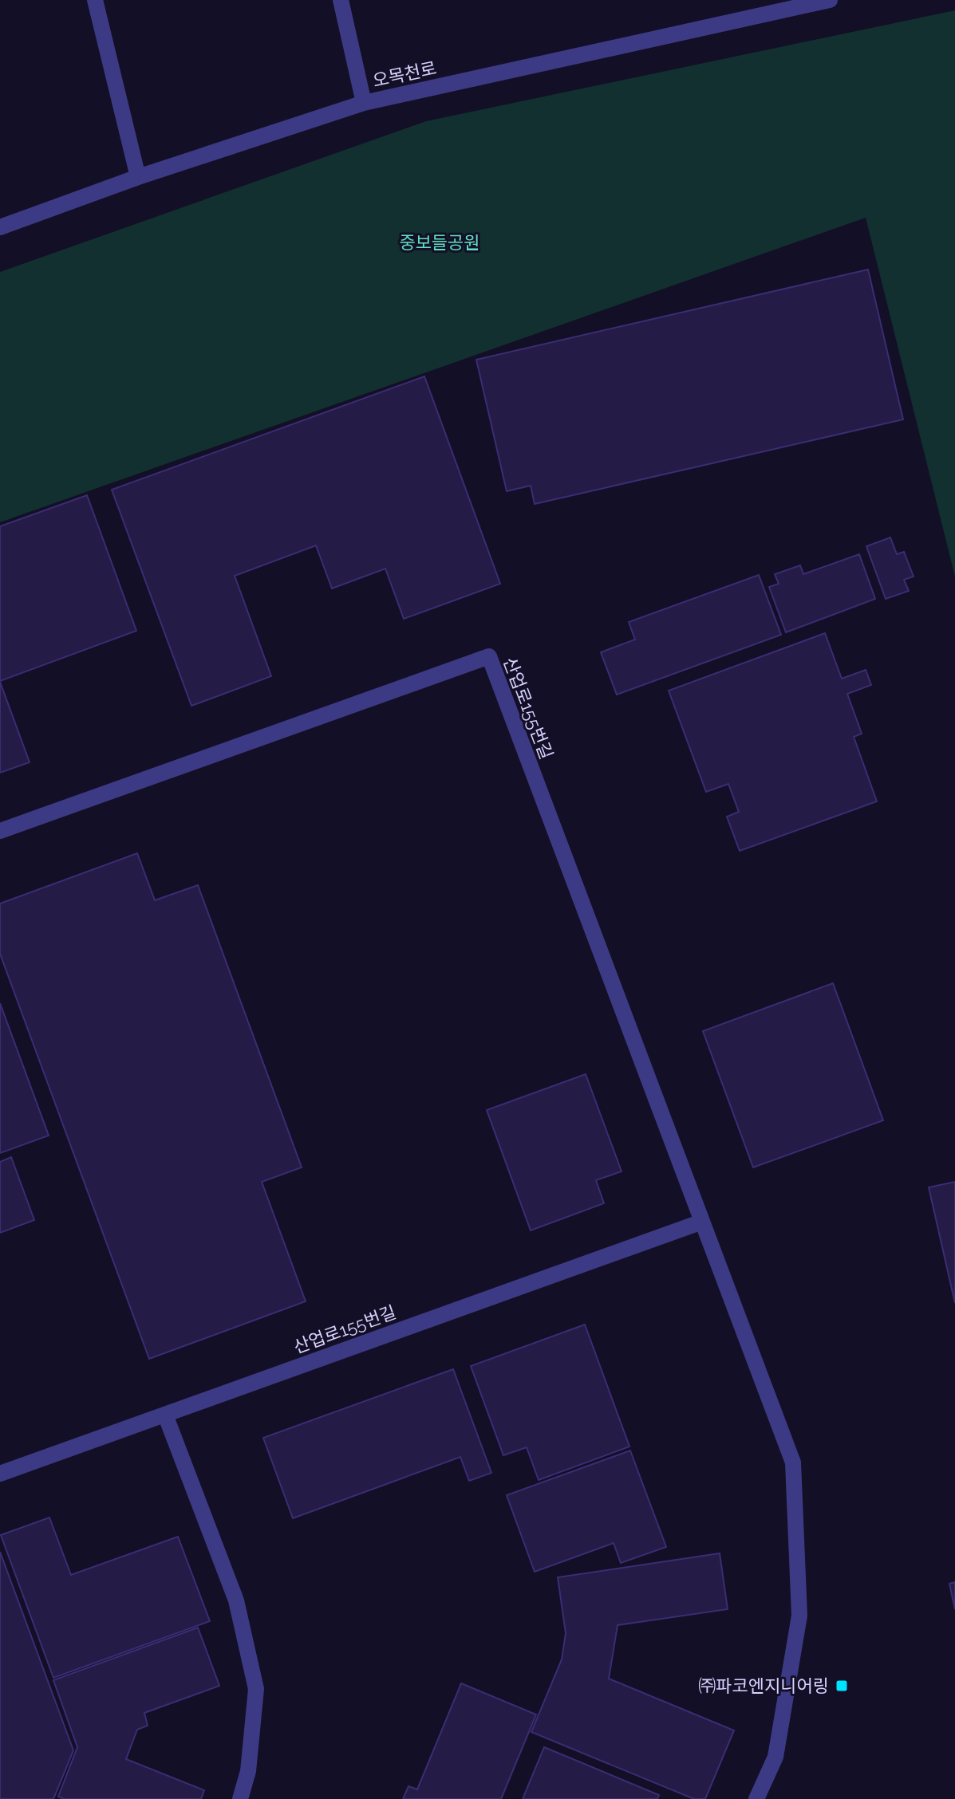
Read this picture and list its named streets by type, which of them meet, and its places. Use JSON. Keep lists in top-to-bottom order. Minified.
{"streets":{"street":["오목천로","산업로155번길"]},"parks":["중보들공원"],"places":{"transit":["㈜파코엔지니어링"]}}
